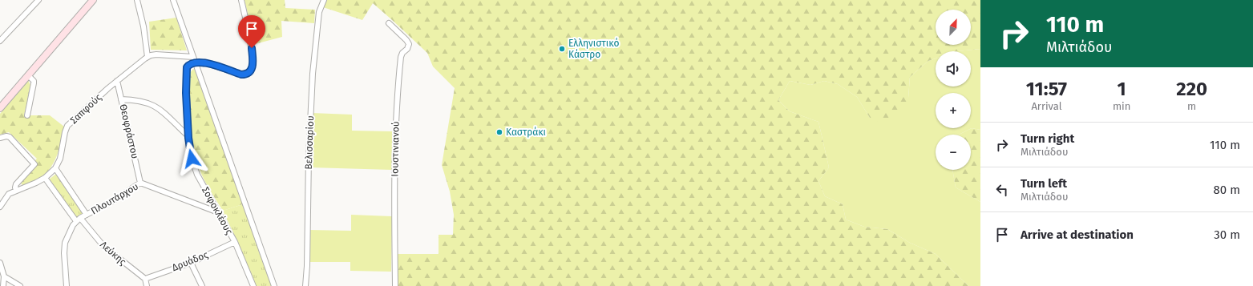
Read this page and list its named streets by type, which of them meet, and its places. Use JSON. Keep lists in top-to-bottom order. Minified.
{"streets":{"street":["Σαπφούς","Θεοφράστου","Βελισσαρίου","Ιουστινιανού","Πλουτάρχου","Σοφοκλέους","Λεύκης","Δρυάδος"]},"crossings":[["Σαπφούς","Θεοφράστου"],["Σαπφούς","Λεύκης"],["Θεοφράστου","Πλουτάρχου"],["Πλουτάρχου","Σοφοκλέους"],["Πλουτάρχου","Λεύκης"],["Σοφοκλέους","Δρυάδος"],["Λεύκης","Δρυάδος"]],"places":["Ελληνιστικό Κάστρο","Καστράκι"],"north":"top right","page":{"turn":["110 m","Μιλτιάδου"],"map_buttons":["+","−"],"eta":["11:57","Arrival","1","min","220","m"],"list":[{"name":"Turn right","note":"Μιλτιάδου","value":"110 m"},{"name":"Turn left","note":"Μιλτιάδου","value":"80 m"},{"name":"Arrive at destination","value":"30 m"}]}}
